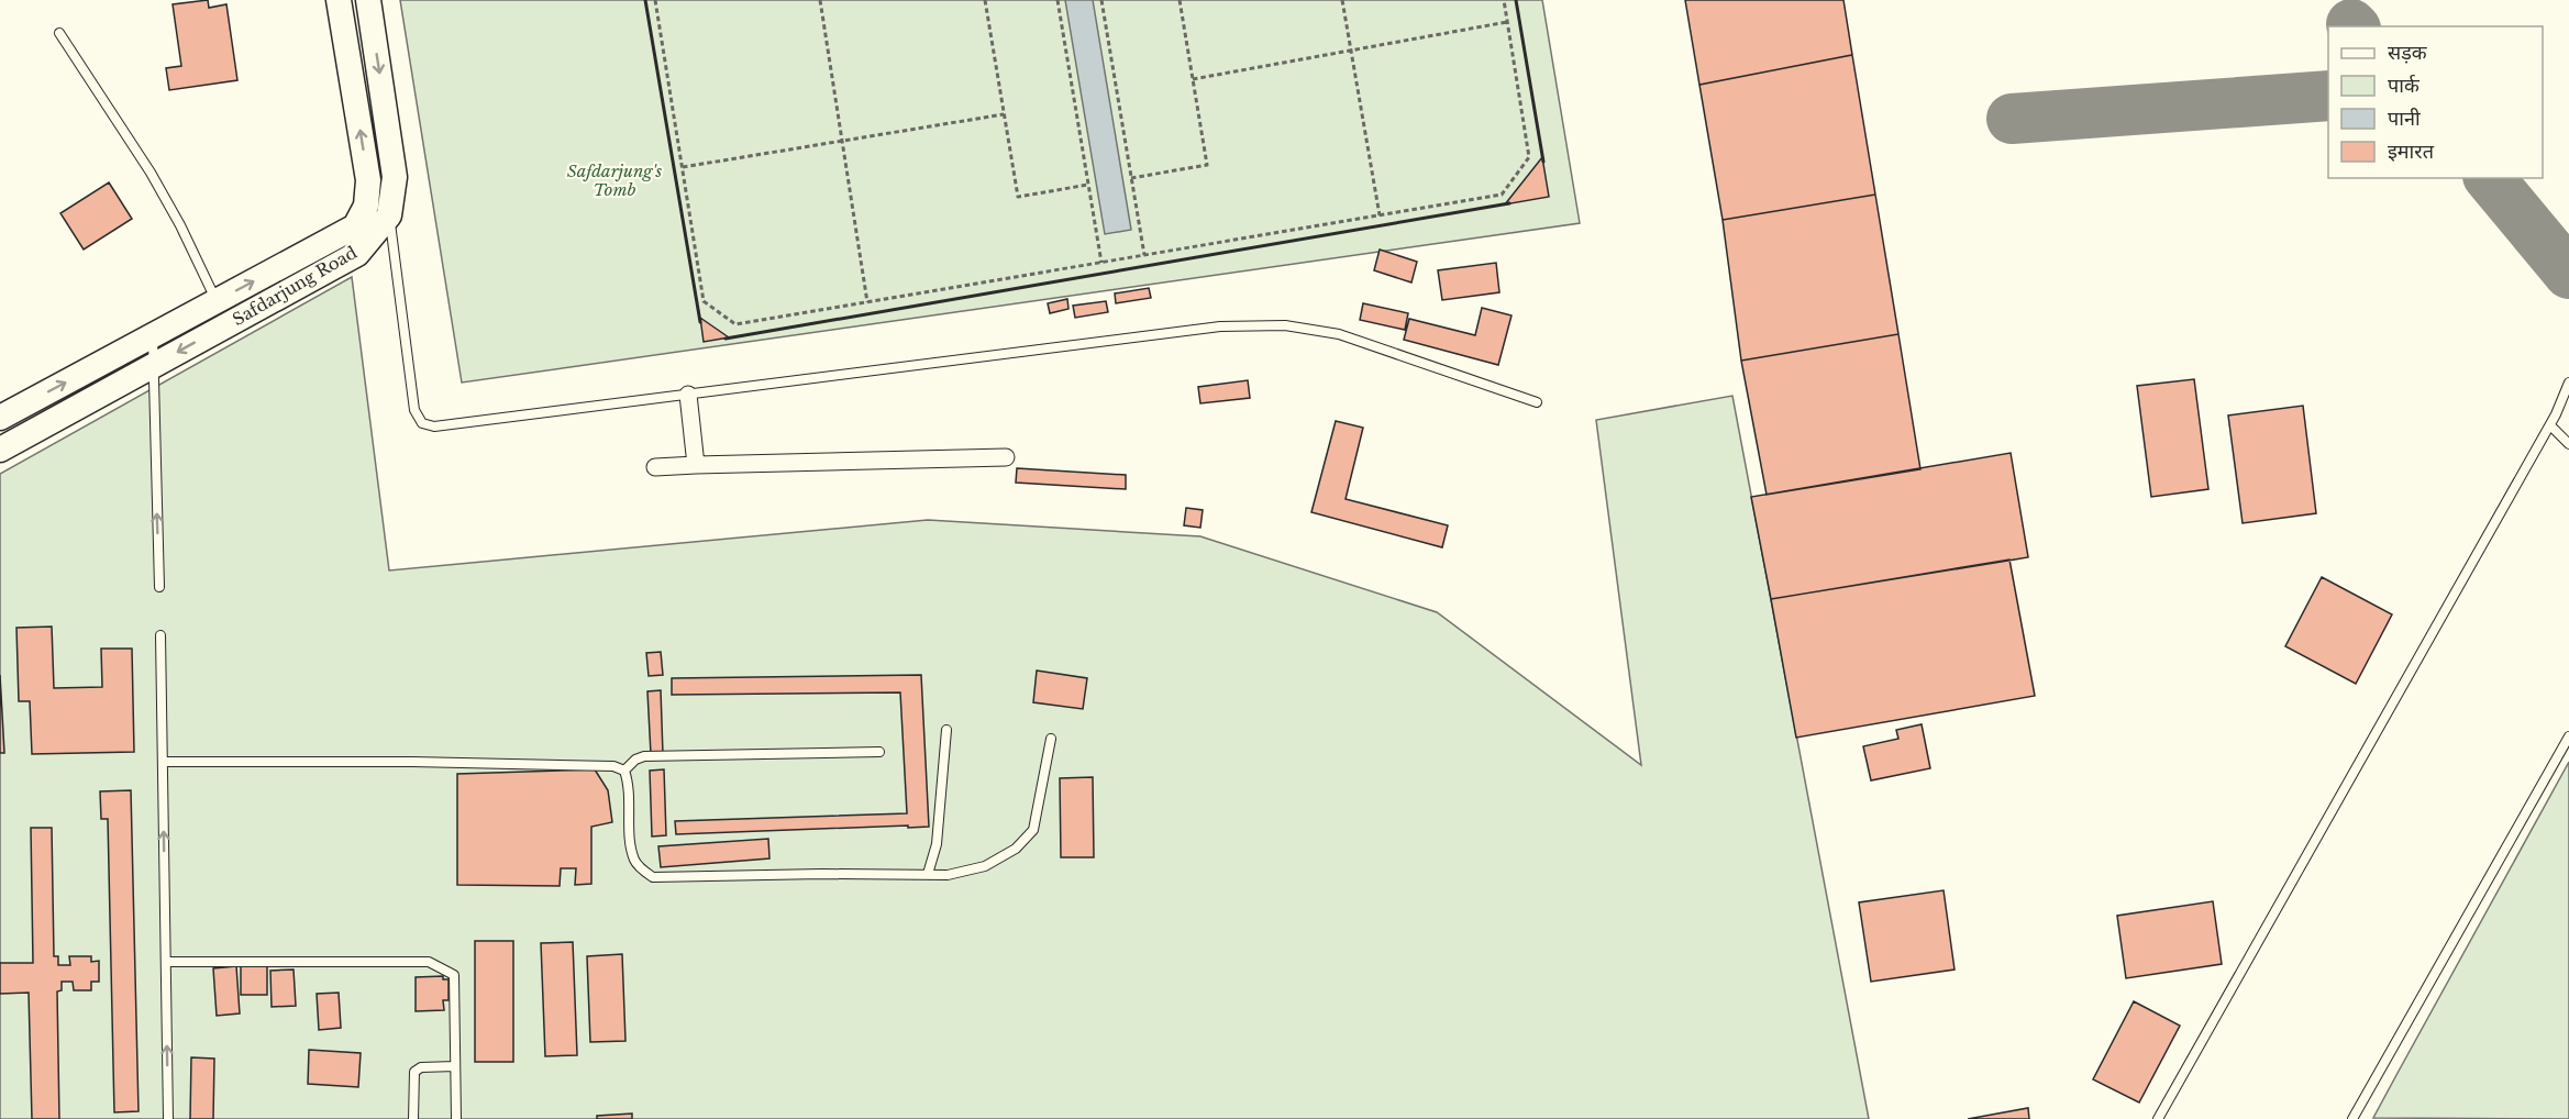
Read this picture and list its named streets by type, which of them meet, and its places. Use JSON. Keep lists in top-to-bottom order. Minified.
{"streets":{"main road":["Safdarjung Road"]},"parks":["Safdarjung's Tomb"],"legend":["सड़क","पार्क","पानी","इमारत"]}
